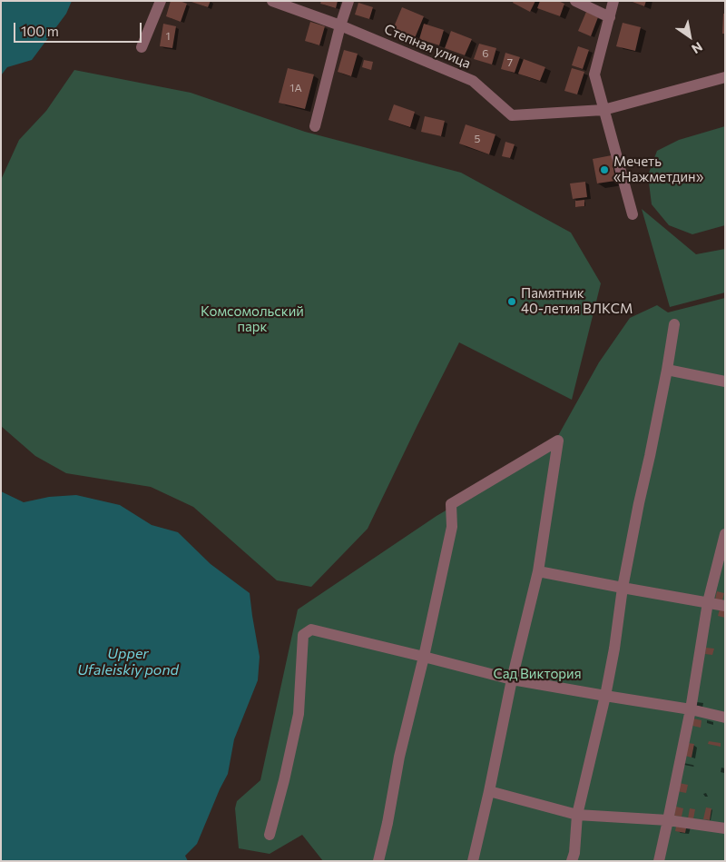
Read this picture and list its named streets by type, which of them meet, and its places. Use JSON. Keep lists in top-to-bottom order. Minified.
{"streets":{"street":["Степная улица"]},"water":["Upper Ufaleiskiy pond"],"parks":["Комсомольский парк","Сад Виктория"],"places":["Мечеть «Нажметдин»","Памятник 40-летия ВЛКСМ"],"house_numbers":["1","6","7","1А","5"],"scale_bar":"100 m","north":"bottom right"}
